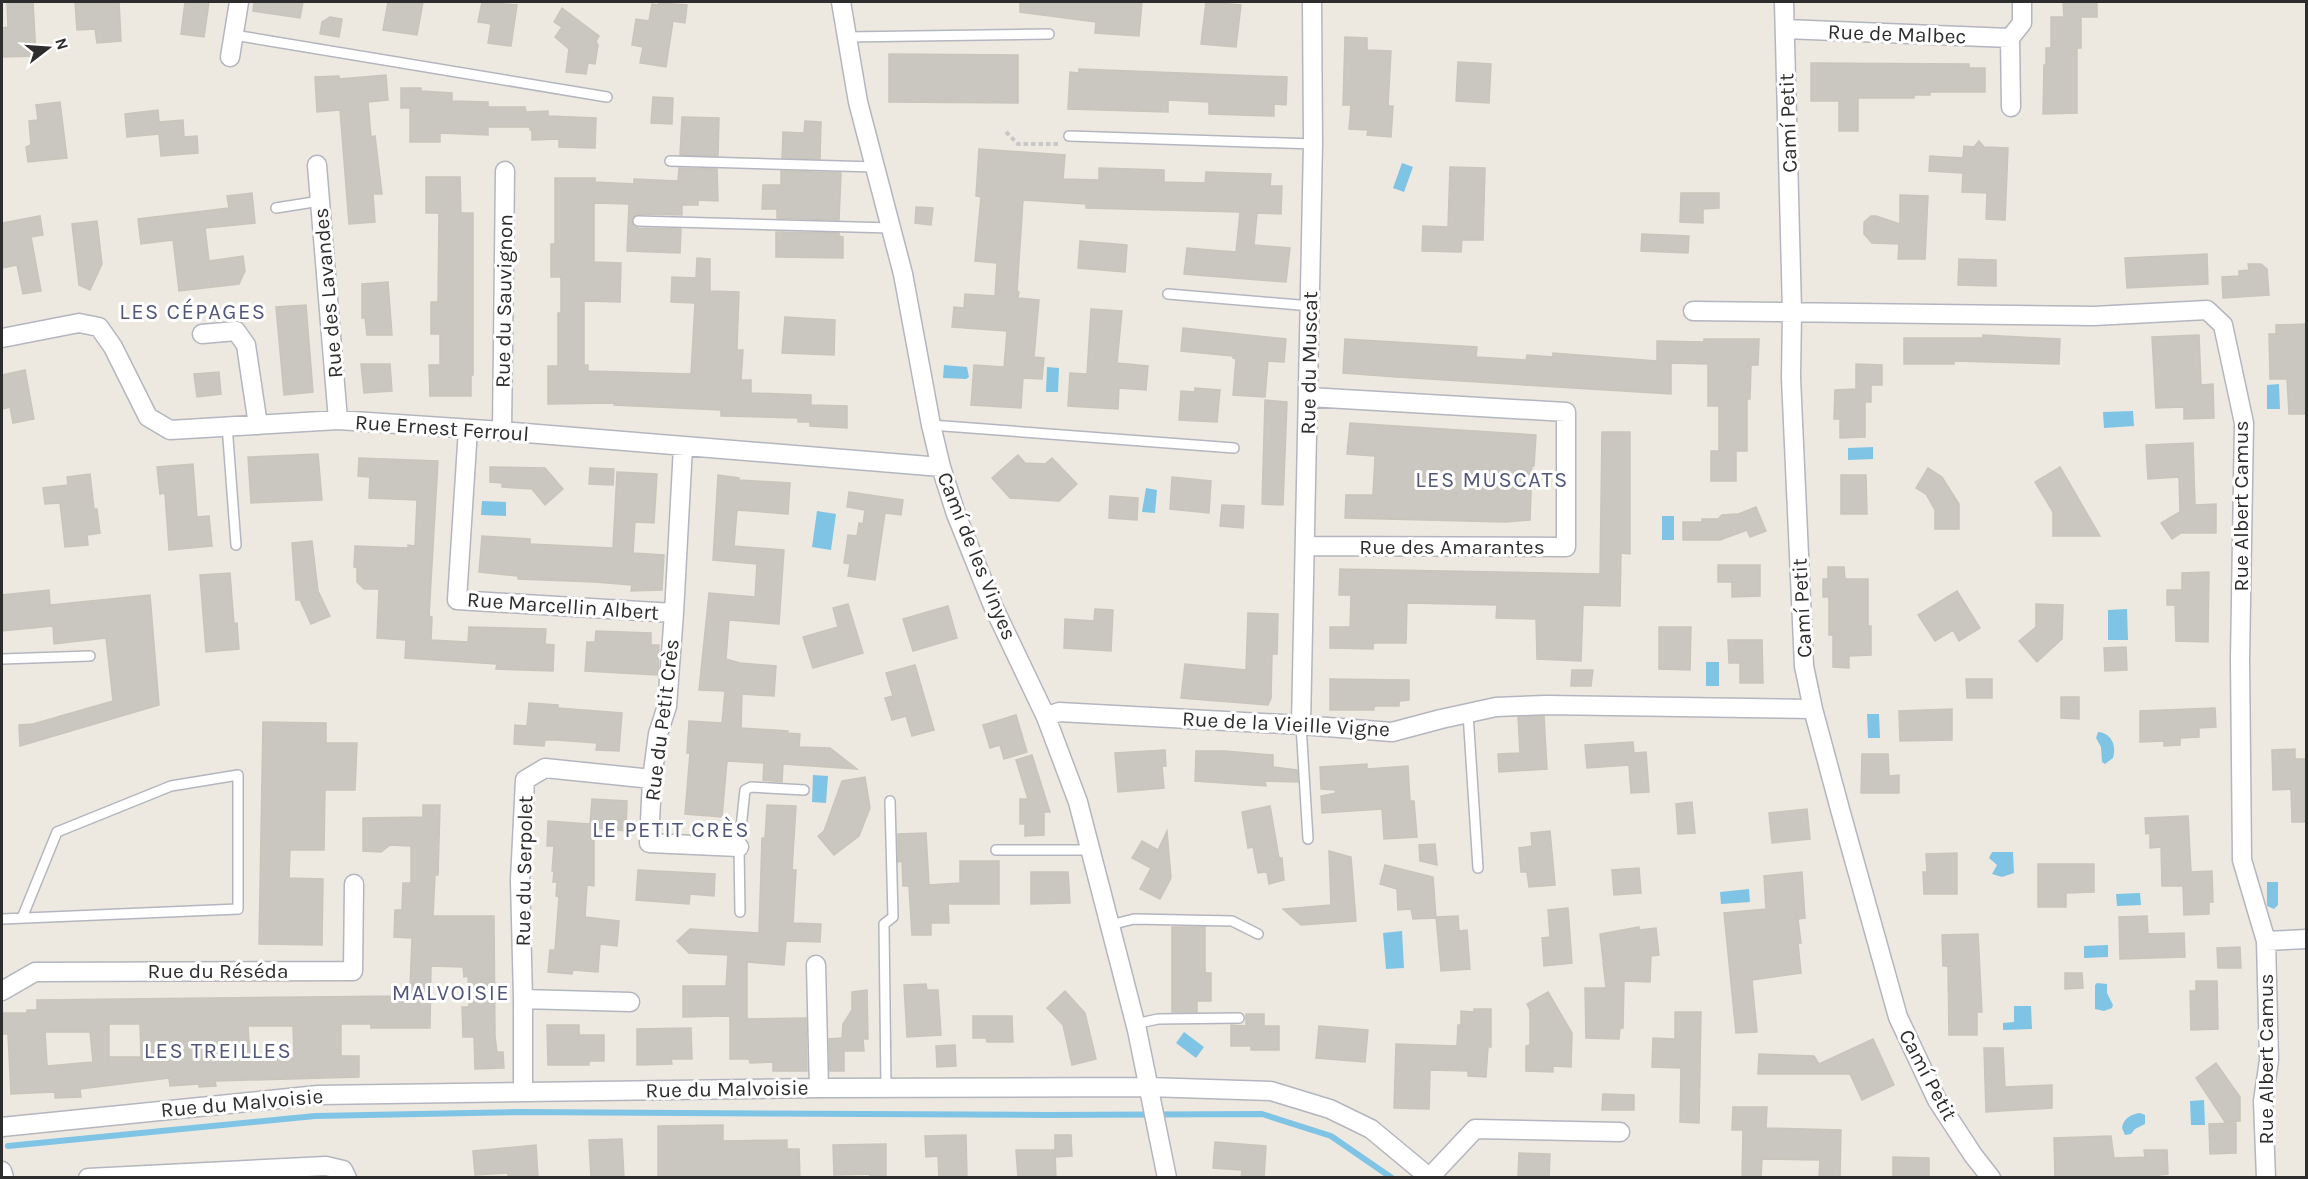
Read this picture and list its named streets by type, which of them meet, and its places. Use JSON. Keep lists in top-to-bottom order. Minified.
{"streets":{"street":["Rue de Malbec","Camí Petit","Rue des Lavandes","Rue du Sauvignon","Rue du Muscat","Rue Ernest Ferroul","Rue Albert Camus","Rue des Amarantes","Camí de les Vinyes","Rue Marcellin Albert","Rue du Petit Crès","Rue de la Vieille Vigne","Rue du Serpolet","Rue du Réséda","Rue du Malvoisie"]},"crossings":[["Rue de Malbec","Camí Petit"],["Camí Petit","Rue Albert Camus"],["Camí Petit","Rue de la Vieille Vigne"],["Rue des Lavandes","Rue Ernest Ferroul"],["Rue du Sauvignon","Rue Ernest Ferroul"],["Rue du Muscat","Rue des Amarantes"],["Rue du Muscat","Rue de la Vieille Vigne"],["Rue Ernest Ferroul","Camí de les Vinyes"],["Rue Ernest Ferroul","Rue Marcellin Albert"],["Camí de les Vinyes","Rue de la Vieille Vigne"],["Camí de les Vinyes","Rue du Malvoisie"],["Rue Marcellin Albert","Rue du Petit Crès"],["Rue du Petit Crès","Rue du Serpolet"],["Rue du Serpolet","Rue du Malvoisie"]],"districts":["LES CÉPAGES","LES MUSCATS","LE PETIT CRÈS","MALVOISIE","LES TREILLES"],"north":"right"}
